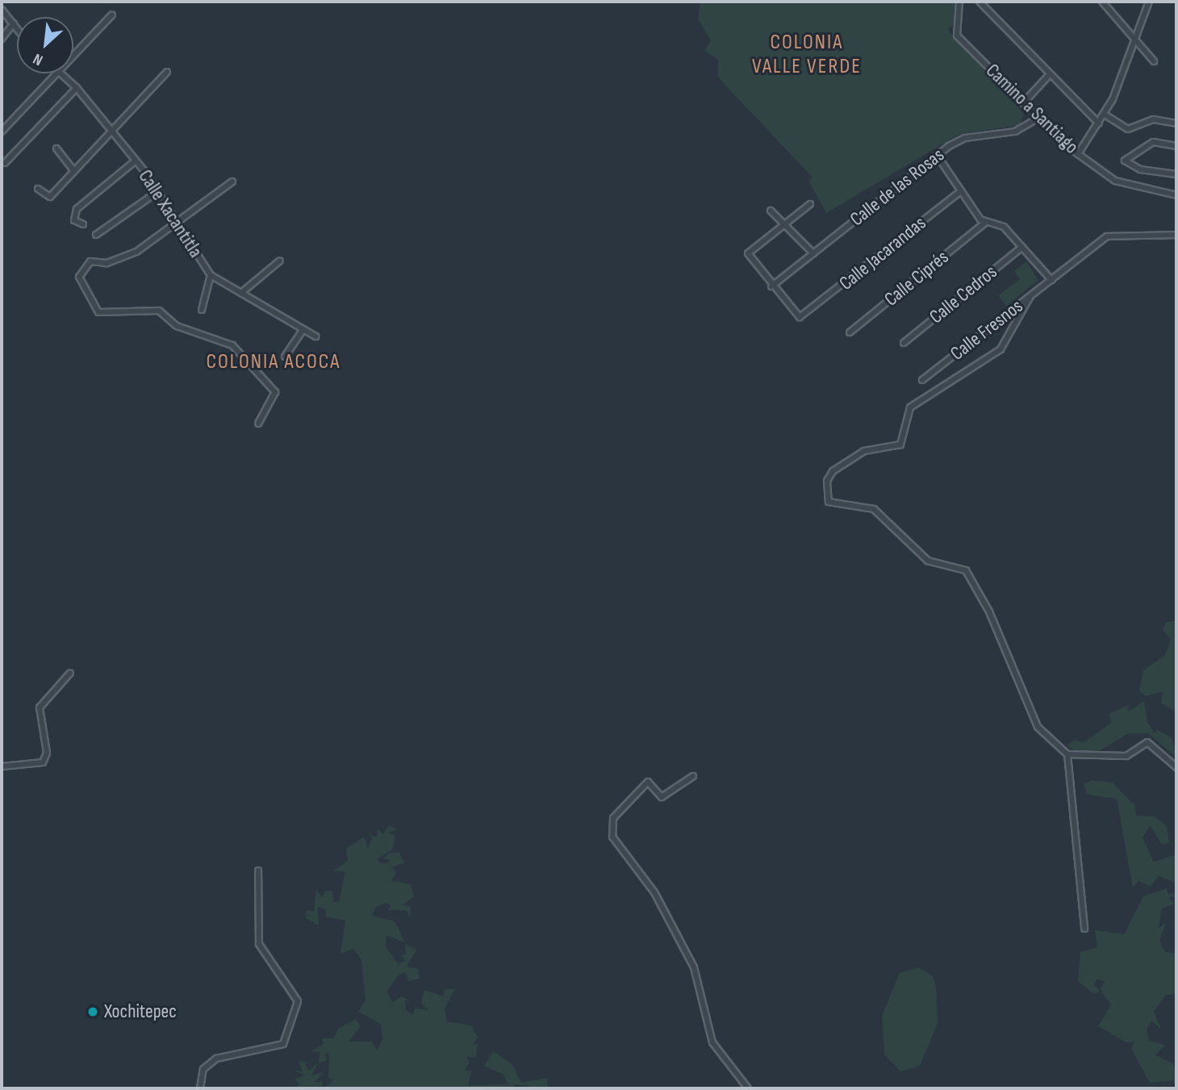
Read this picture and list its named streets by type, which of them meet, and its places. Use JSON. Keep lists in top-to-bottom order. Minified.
{"streets":{"street":["Camino a Santiago","Calle de las Rosas","Calle Xacantitla","Calle Jacarandas","Calle Ciprés","Calle Cedros","Calle Fresnos"]},"crossings":[["Camino a Santiago","Calle de las Rosas"],["Calle de las Rosas","Calle Jacarandas"]],"districts":["COLONIA VALLE VERDE","COLONIA ACOCA"],"places":["Xochitepec"],"north":"bottom left"}
